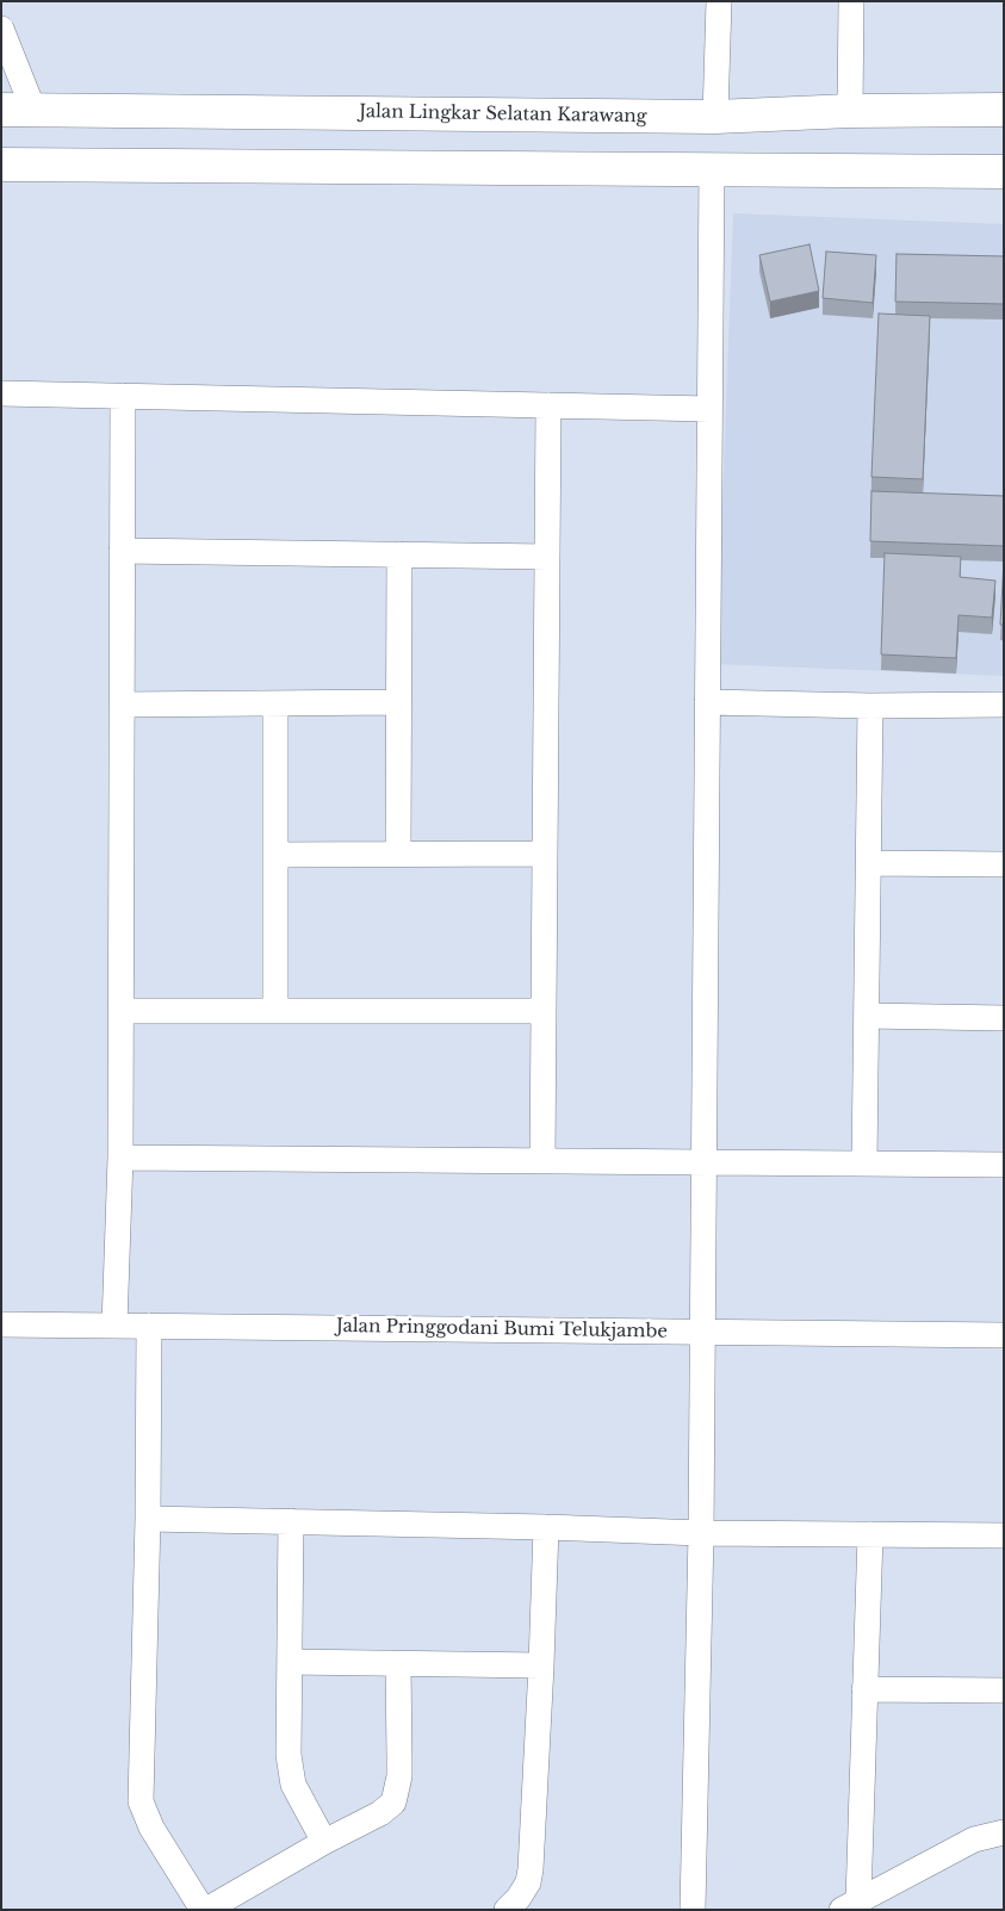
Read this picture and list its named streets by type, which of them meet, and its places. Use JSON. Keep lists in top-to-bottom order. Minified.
{"streets":{"main road":["Jalan Lingkar Selatan Karawang"],"street":["Jalan Pringgodani Bumi Telukjambe"]}}
